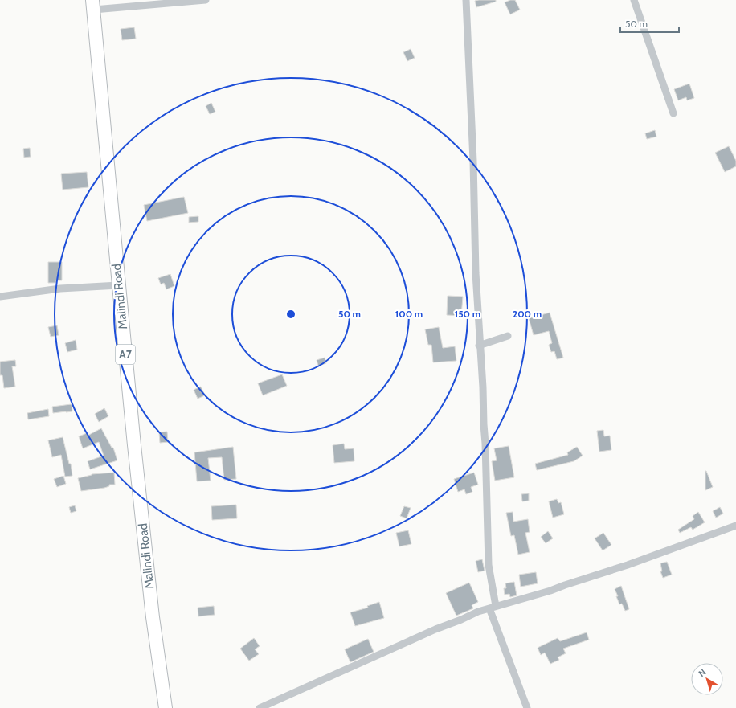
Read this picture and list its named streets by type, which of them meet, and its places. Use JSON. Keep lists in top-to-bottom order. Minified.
{"streets":{"highway":["Malindi Road","A7"]},"scale_bar":"50 m","north":"top left","rings":["50 m","100 m","150 m","200 m"]}
